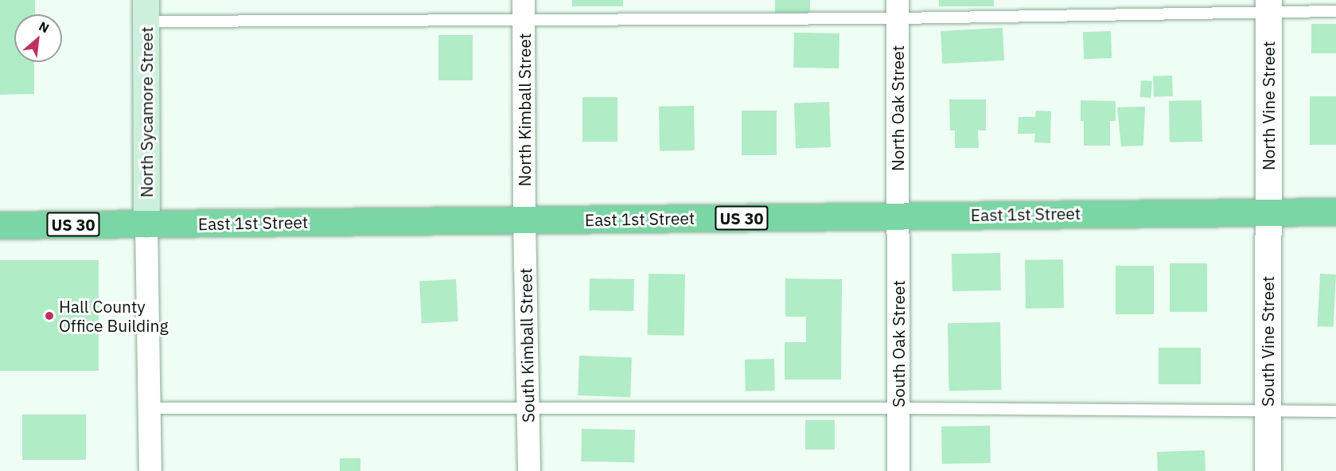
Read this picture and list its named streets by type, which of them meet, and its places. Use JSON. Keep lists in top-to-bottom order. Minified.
{"streets":{"highway":["East 1st Street","US 30"],"main road":["North Sycamore Street"],"street":["North Vine Street","North Oak Street","North Kimball Street","South Vine Street","South Oak Street","South Kimball Street"]},"crossings":[["North Vine Street","East 1st Street"],["North Vine Street","South Vine Street"],["North Oak Street","East 1st Street"],["North Oak Street","South Oak Street"],["North Kimball Street","East 1st Street"],["North Kimball Street","South Kimball Street"],["North Sycamore Street","East 1st Street"],["East 1st Street","South Vine Street"],["East 1st Street","South Oak Street"],["East 1st Street","South Kimball Street"]],"places":["Hall County Office Building"],"north":"top right"}
